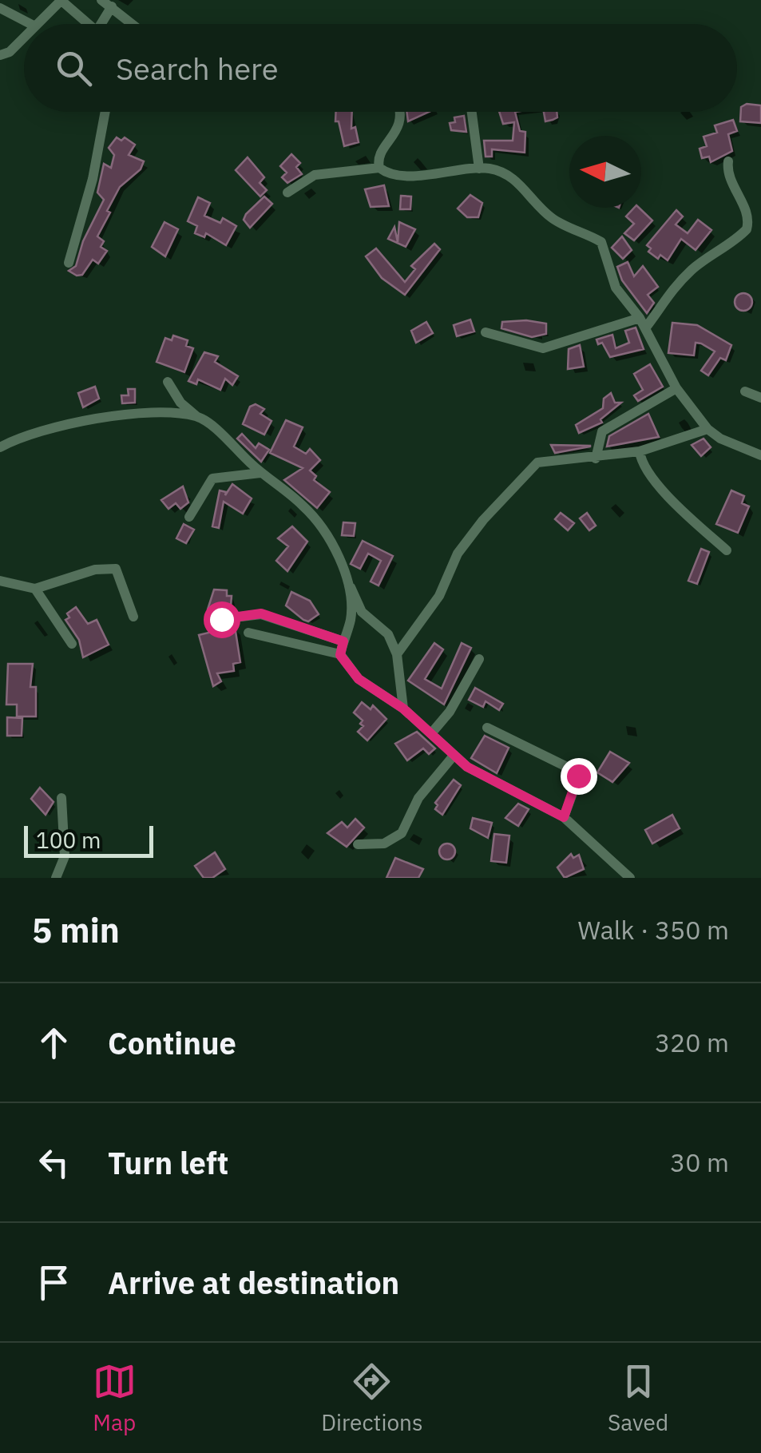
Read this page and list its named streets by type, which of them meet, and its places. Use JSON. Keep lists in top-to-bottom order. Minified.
{"scale_bar":"100 m","north":"left","page":{"search":"Search here","scale":"100 m","heading":["5 min","Walk · 350 m"],"list":[["Continue","320 m"],["Turn left","30 m"],"Arrive at destination"],"nav":["Map","Directions","Saved"]}}
